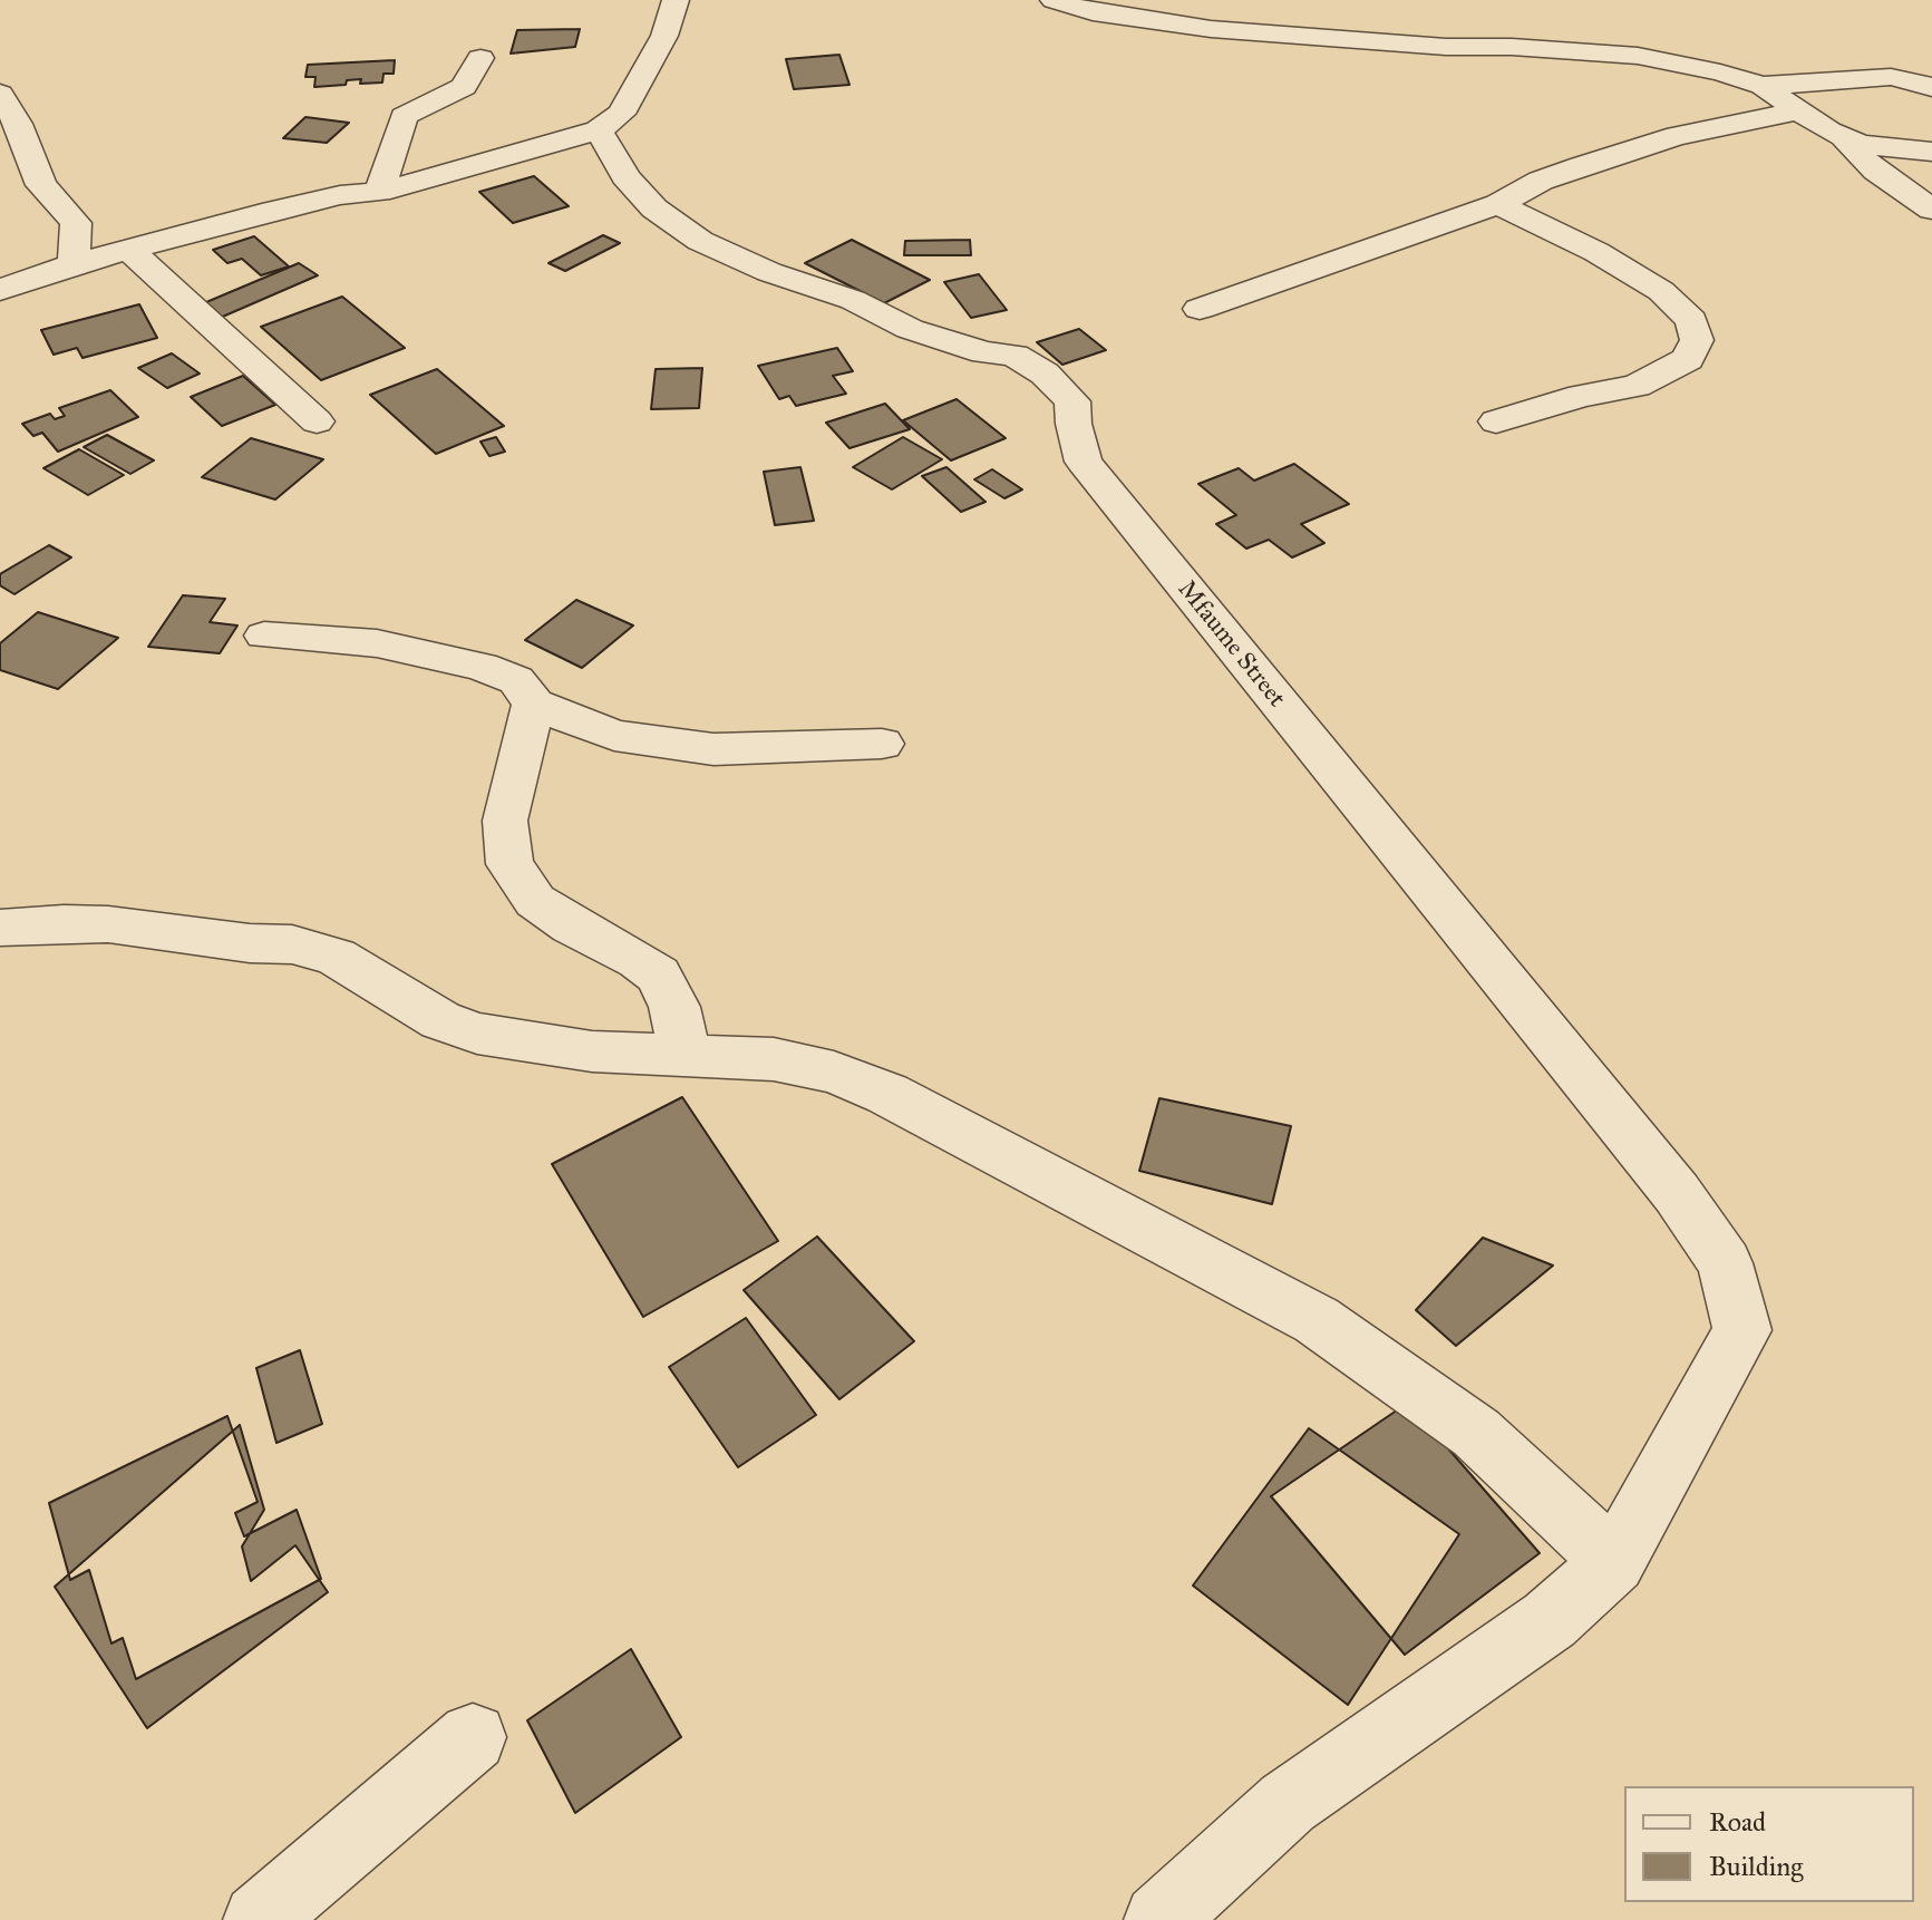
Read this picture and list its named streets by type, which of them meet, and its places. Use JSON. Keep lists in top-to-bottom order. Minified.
{"streets":{"street":["Mfaume Street"]},"legend":["Road","Building"]}
